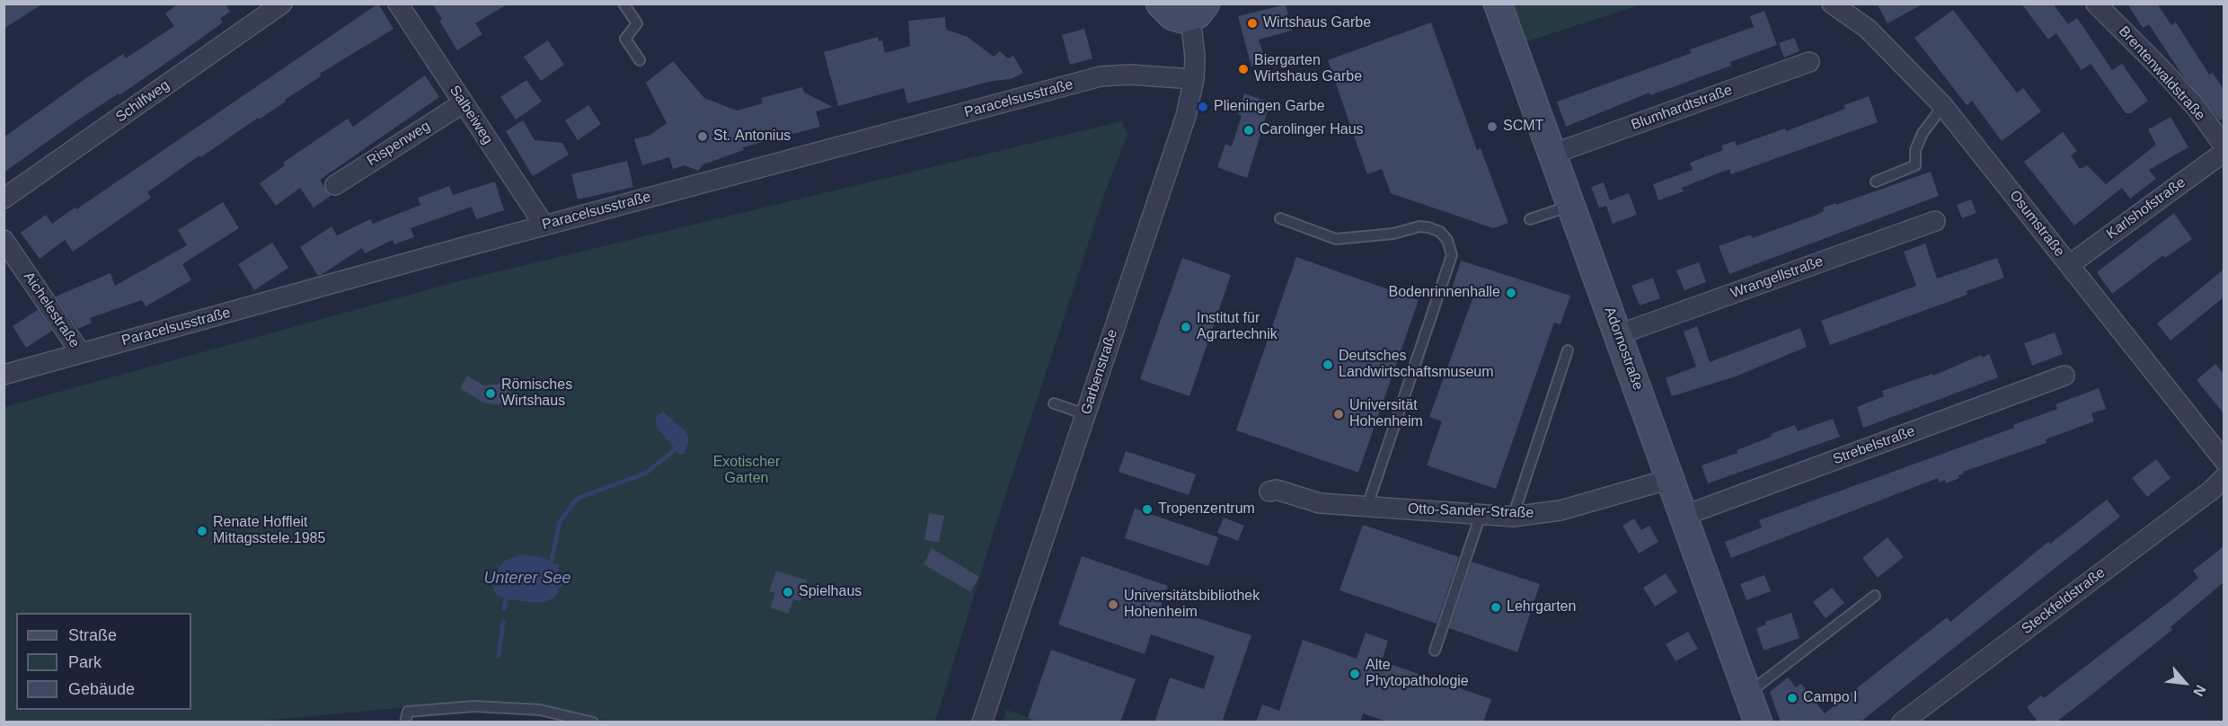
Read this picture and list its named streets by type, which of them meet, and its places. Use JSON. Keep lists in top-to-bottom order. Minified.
{"streets":{"street":["Brentenwaldstraße","Paracelsusstraße","Schilfweg","Blumhardtstraße","Salbeiweg","Rispenweg","Karlshofstraße","Osumstraße","Wrangellstraße","Aichelestraße","Adornostraße","Garbenstraße","Strebelstraße","Otto-Sander-Straße","Steckfeldstraße"]},"crossings":[["Paracelsusstraße","Salbeiweg"],["Paracelsusstraße","Aichelestraße"],["Paracelsusstraße","Garbenstraße"],["Blumhardtstraße","Adornostraße"],["Salbeiweg","Rispenweg"],["Karlshofstraße","Osumstraße"],["Wrangellstraße","Adornostraße"],["Adornostraße","Strebelstraße"],["Adornostraße","Otto-Sander-Straße"]],"water":["Unterer See"],"parks":["Exotischer Garten"],"places":["Wirtshaus Garbe","Biergarten Wirtshaus Garbe","Plieningen Garbe","SCMT","Carolinger Haus","St. Antonius","Bodenrinnenhalle","Institut für Agrartechnik","Deutsches Landwirtschaftsmuseum","Römisches Wirtshaus","Universität Hohenheim","Tropenzentrum","Renate Hoffleit Mittagsstele.1985","Spielhaus","Universitätsbibliothek Hohenheim","Lehrgarten","Alte Phytopathologie","Campo I"],"legend":["Straße","Park","Gebäude"],"north":"bottom right"}
